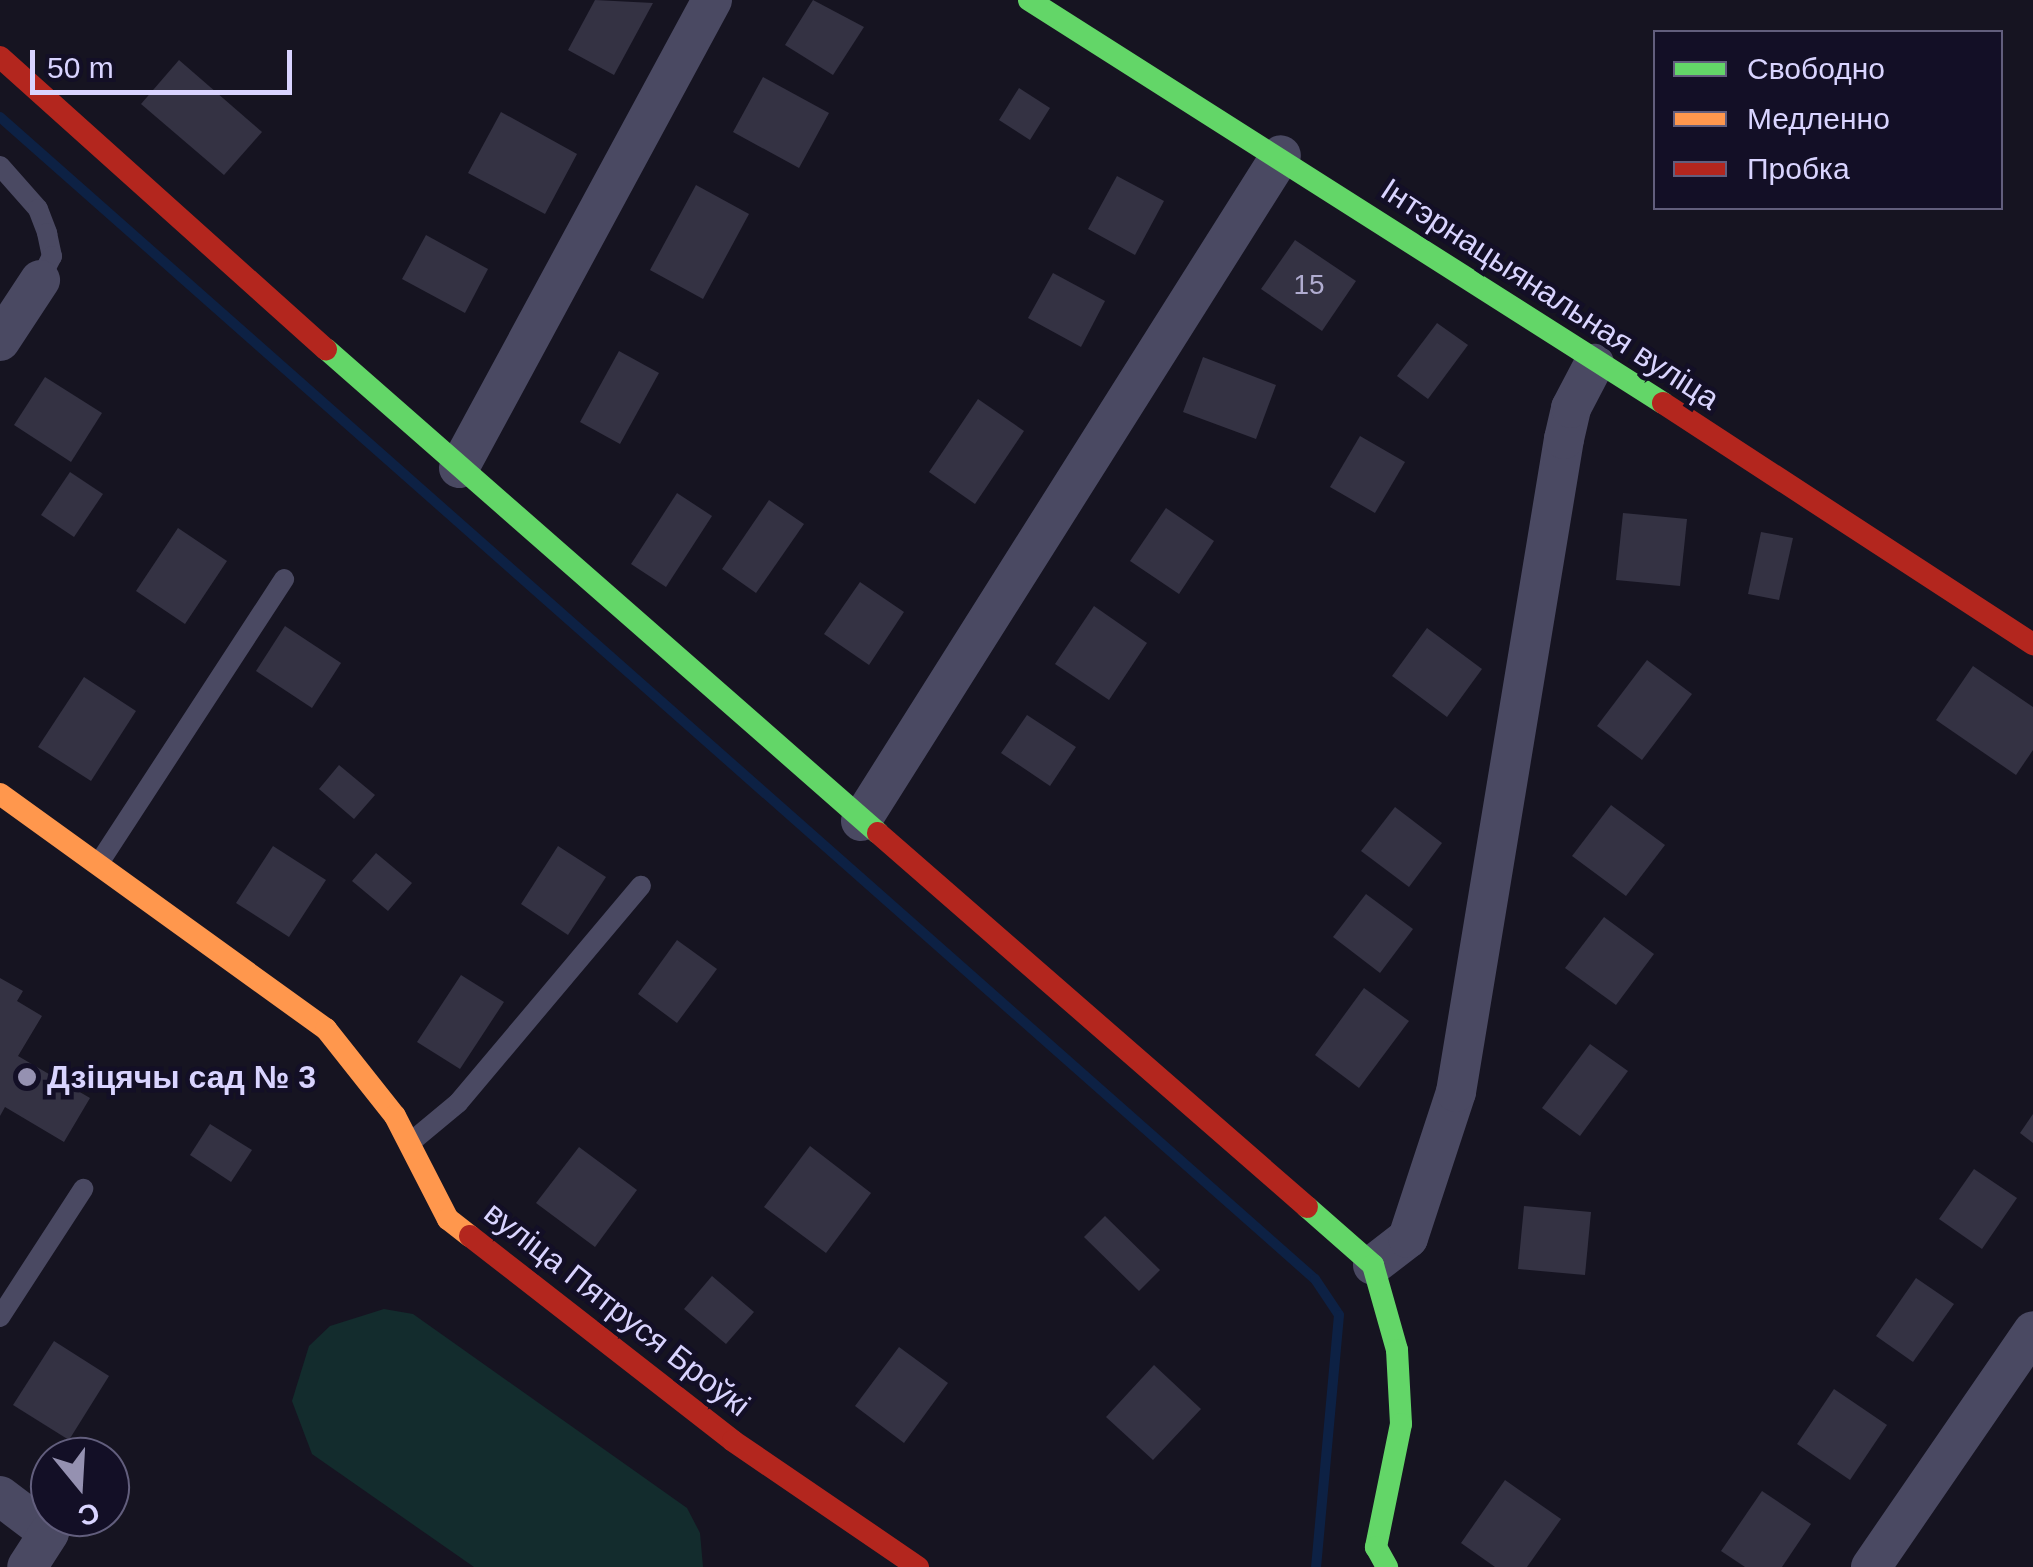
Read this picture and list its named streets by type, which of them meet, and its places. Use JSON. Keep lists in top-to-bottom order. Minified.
{"streets":{"street":["Інтэрнацыянальная вуліца","вуліца Пятруся Броўкі"]},"places":["Дзіцячы сад № 3"],"house_numbers":["15"],"legend":["Свободно","Медленно","Пробка"],"scale_bar":"50 m","north":"bottom"}
